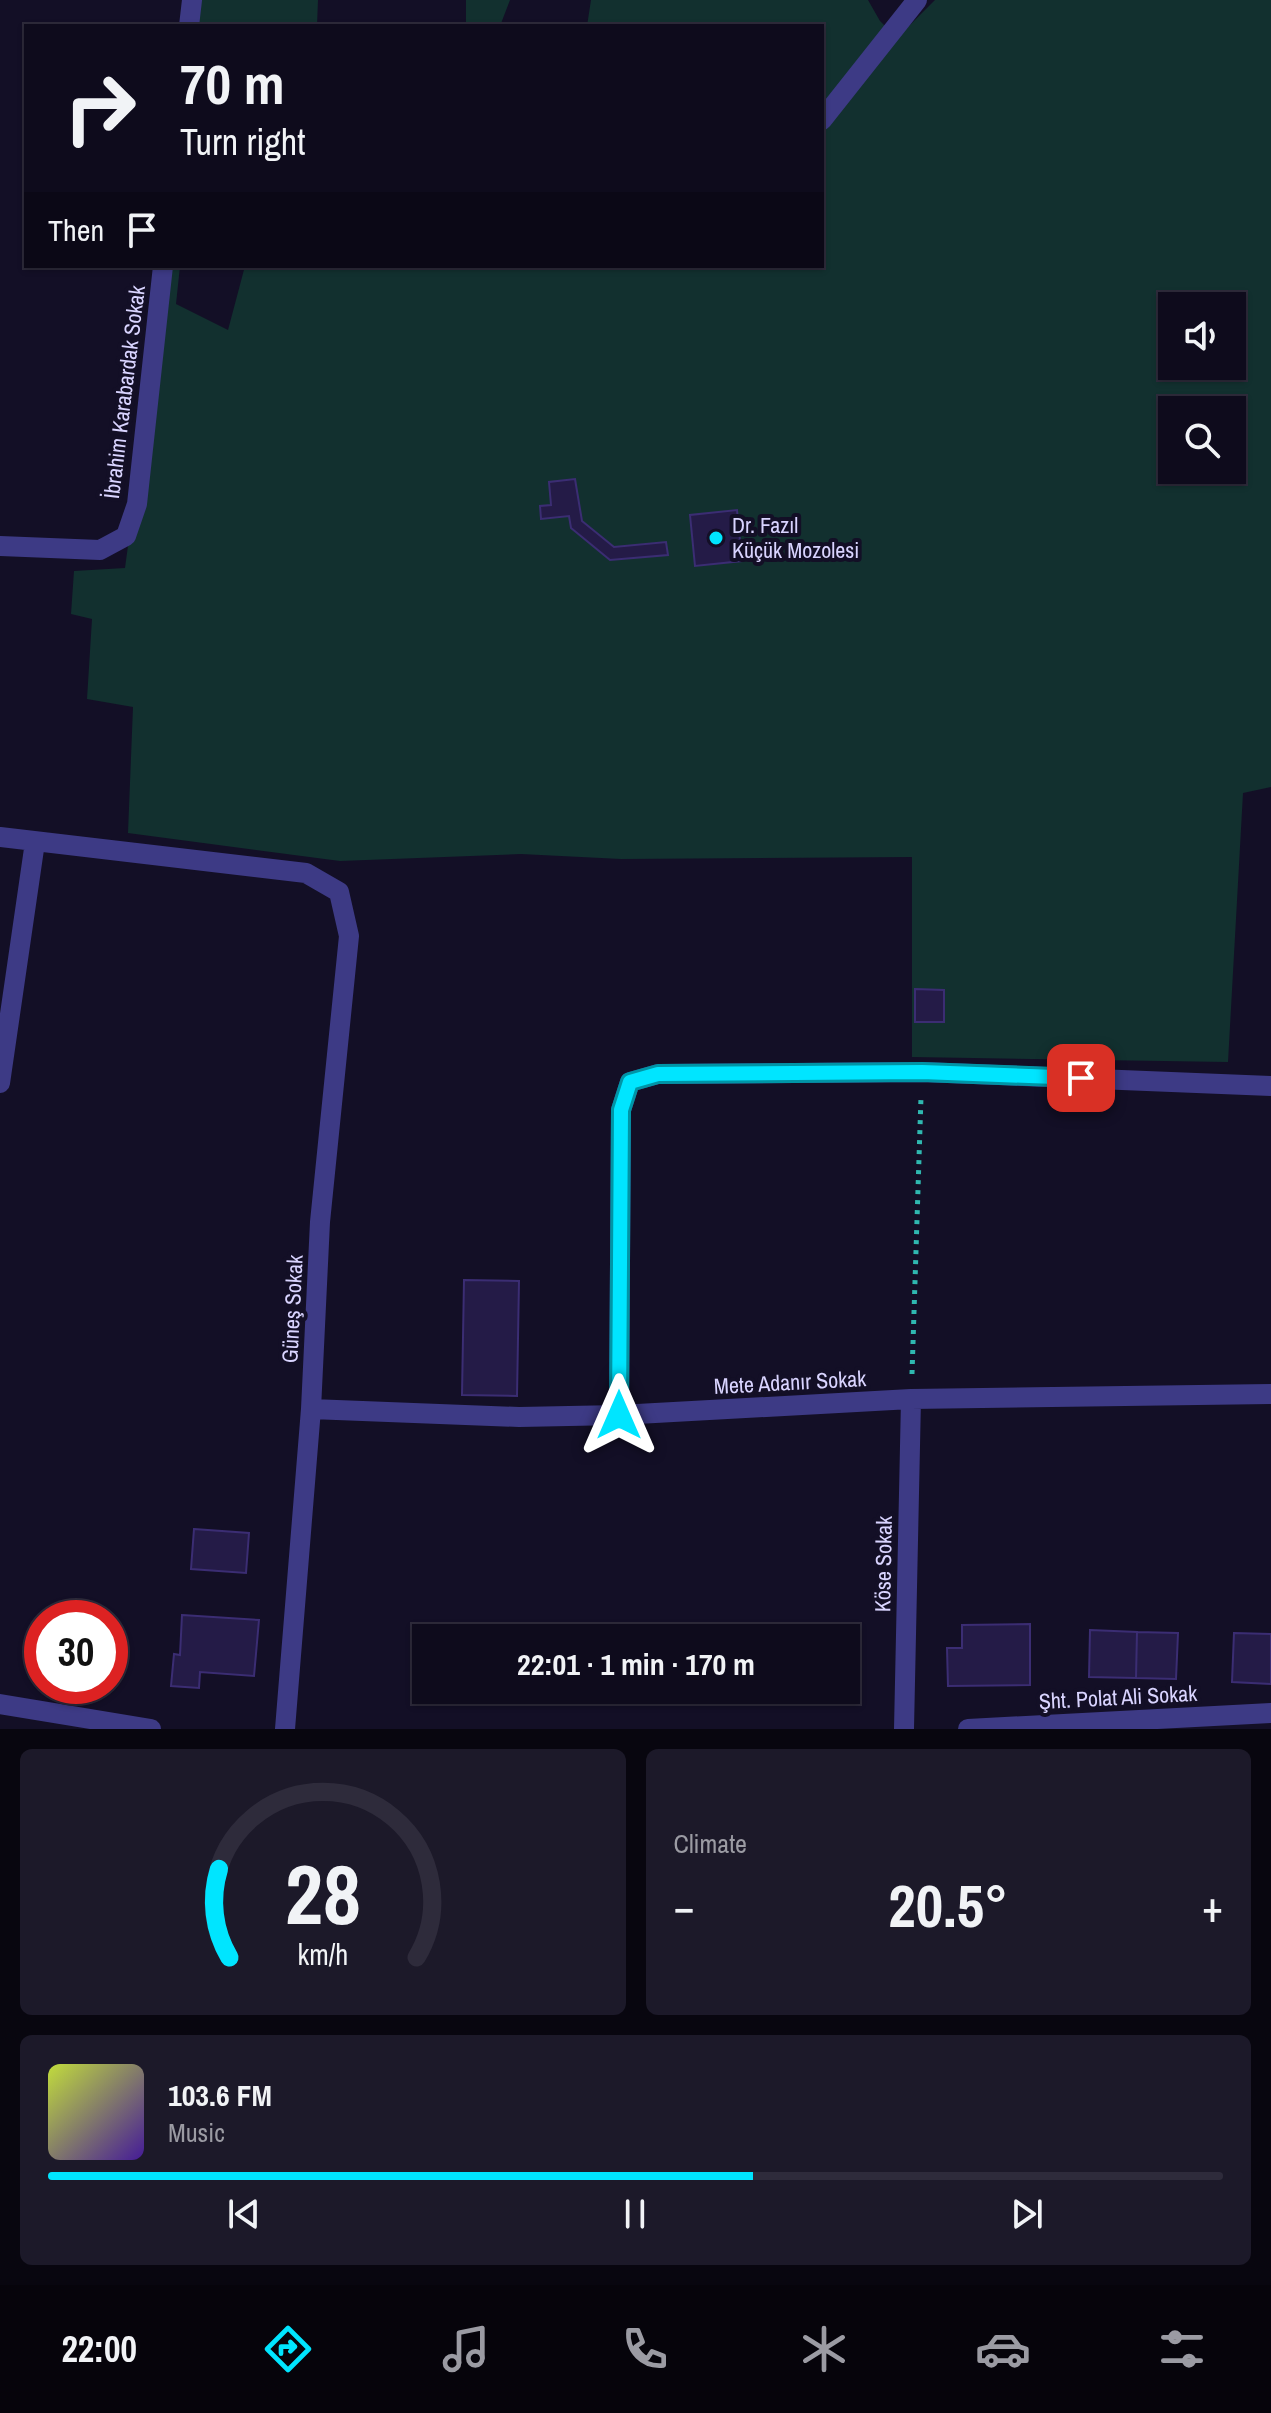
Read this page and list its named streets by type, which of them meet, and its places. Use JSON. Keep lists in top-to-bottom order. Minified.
{"streets":{"street":["İbrahim Karabardak Sokak","Güneş Sokak","Mete Adanır Sokak","Köse Sokak","Şht. Polat Ali Sokak"]},"crossings":[["Güneş Sokak","Mete Adanır Sokak"],["Mete Adanır Sokak","Köse Sokak"]],"places":["Dr. Fazıl Küçük Mozolesi"],"page":{"turn":["70 m","Turn right"],"then":"Then","limit":"30","trip":"22:01 · 1 min · 170 m","tile":"Climate","heat":["−","20.5°","+"],"song":["103.6 FM","Music"],"tabs":"22:00","gauge":["28","km/h"]}}
